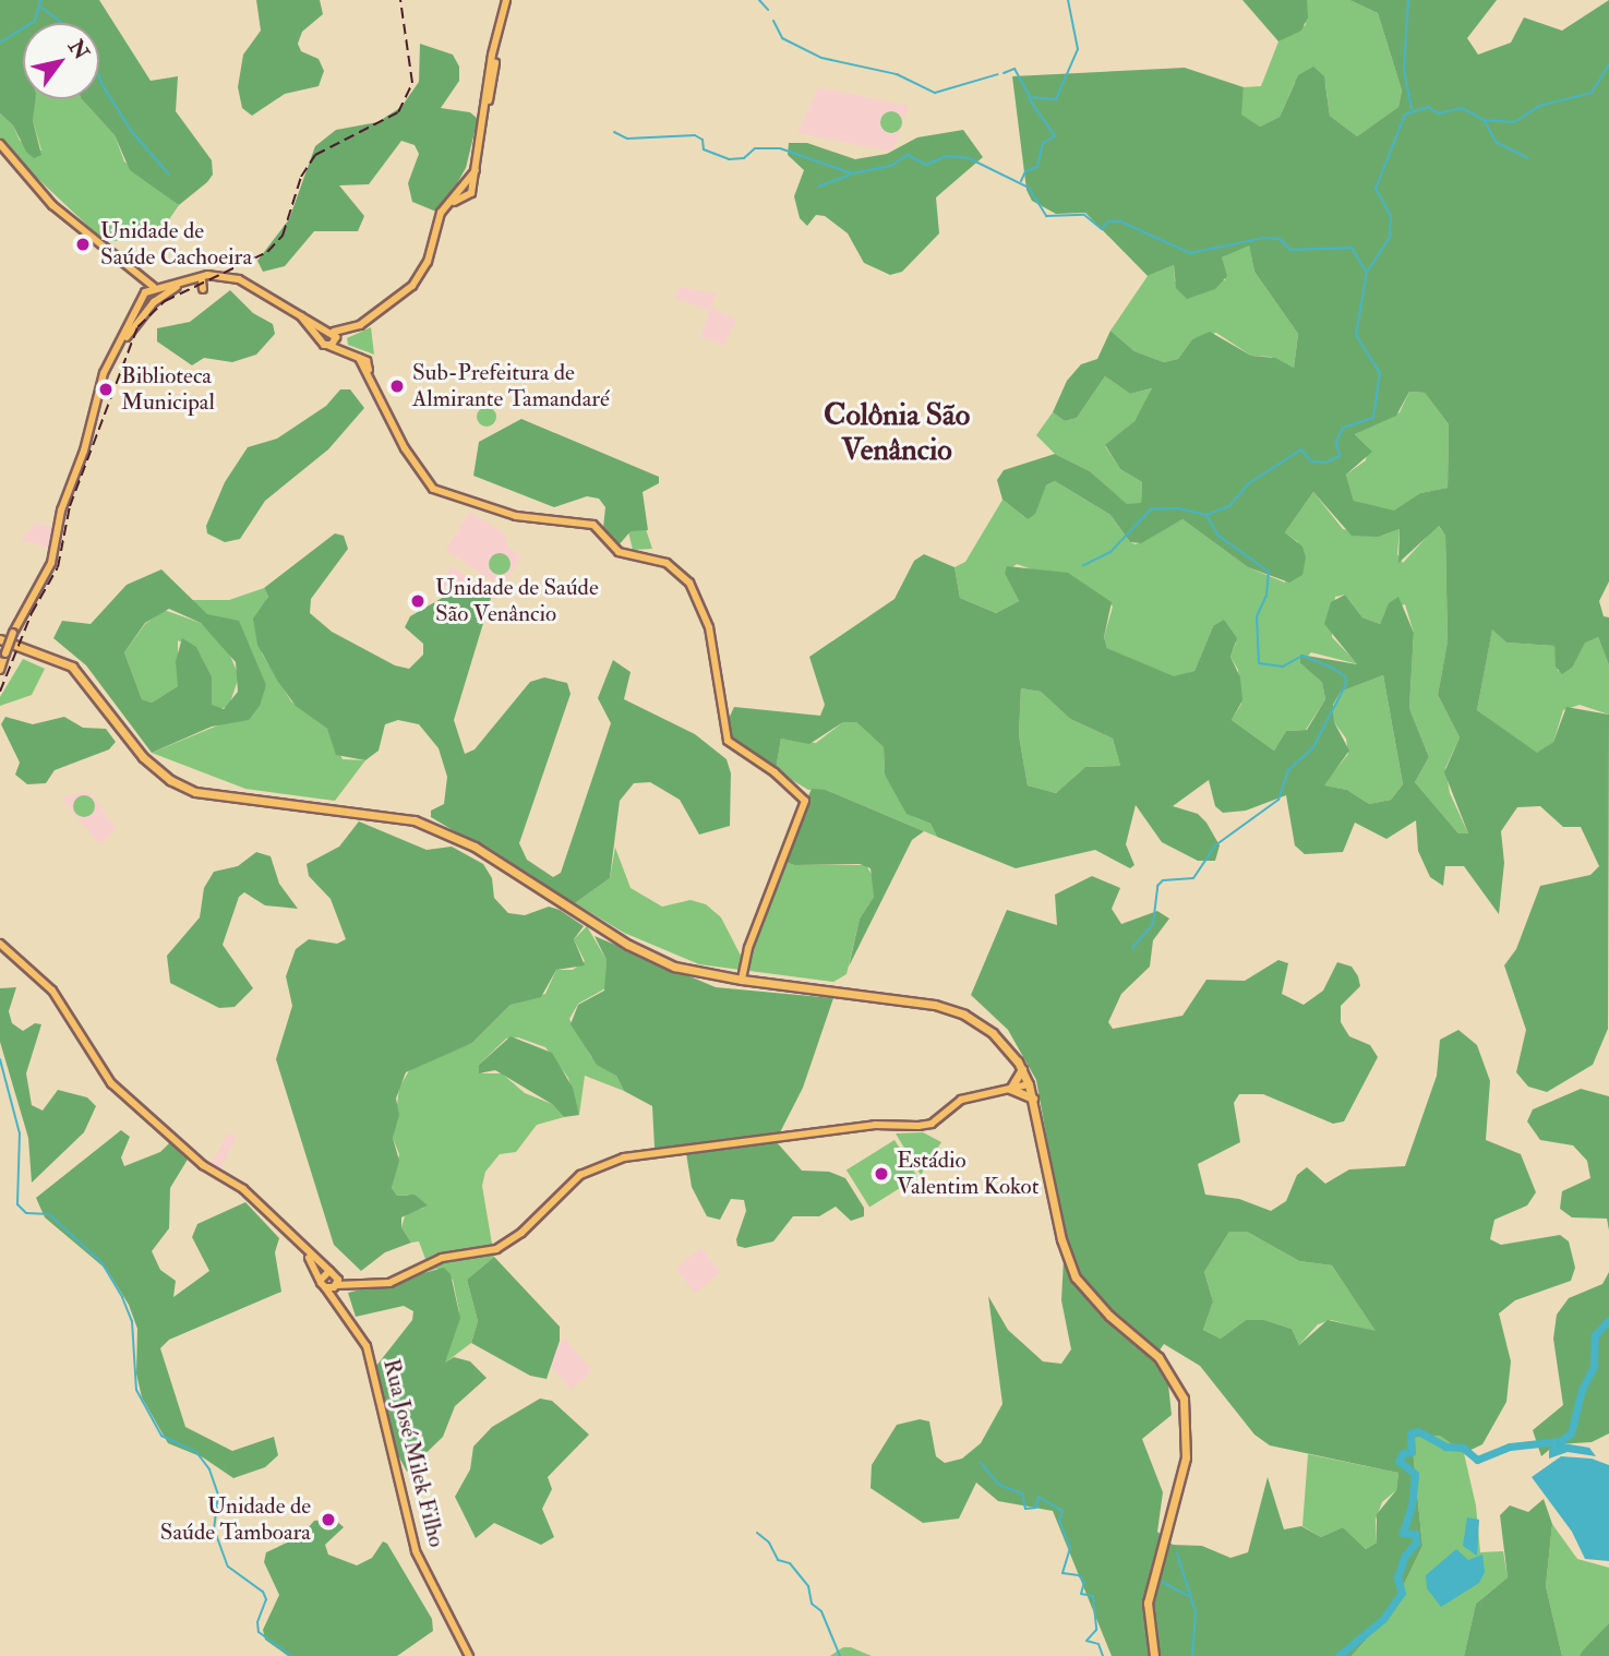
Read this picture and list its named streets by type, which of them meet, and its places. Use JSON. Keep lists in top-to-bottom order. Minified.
{"streets":{"main road":["Rua José Milek Filho"]},"districts":["Colônia São Venâncio"],"places":["Unidade de Saúde Cachoeira","Sub-Prefeitura de Almirante Tamandaré","Biblioteca Municipal","Unidade de Saúde São Venâncio","Estádio Valentim Kokot","Unidade de Saúde Tamboara"],"north":"top right"}
